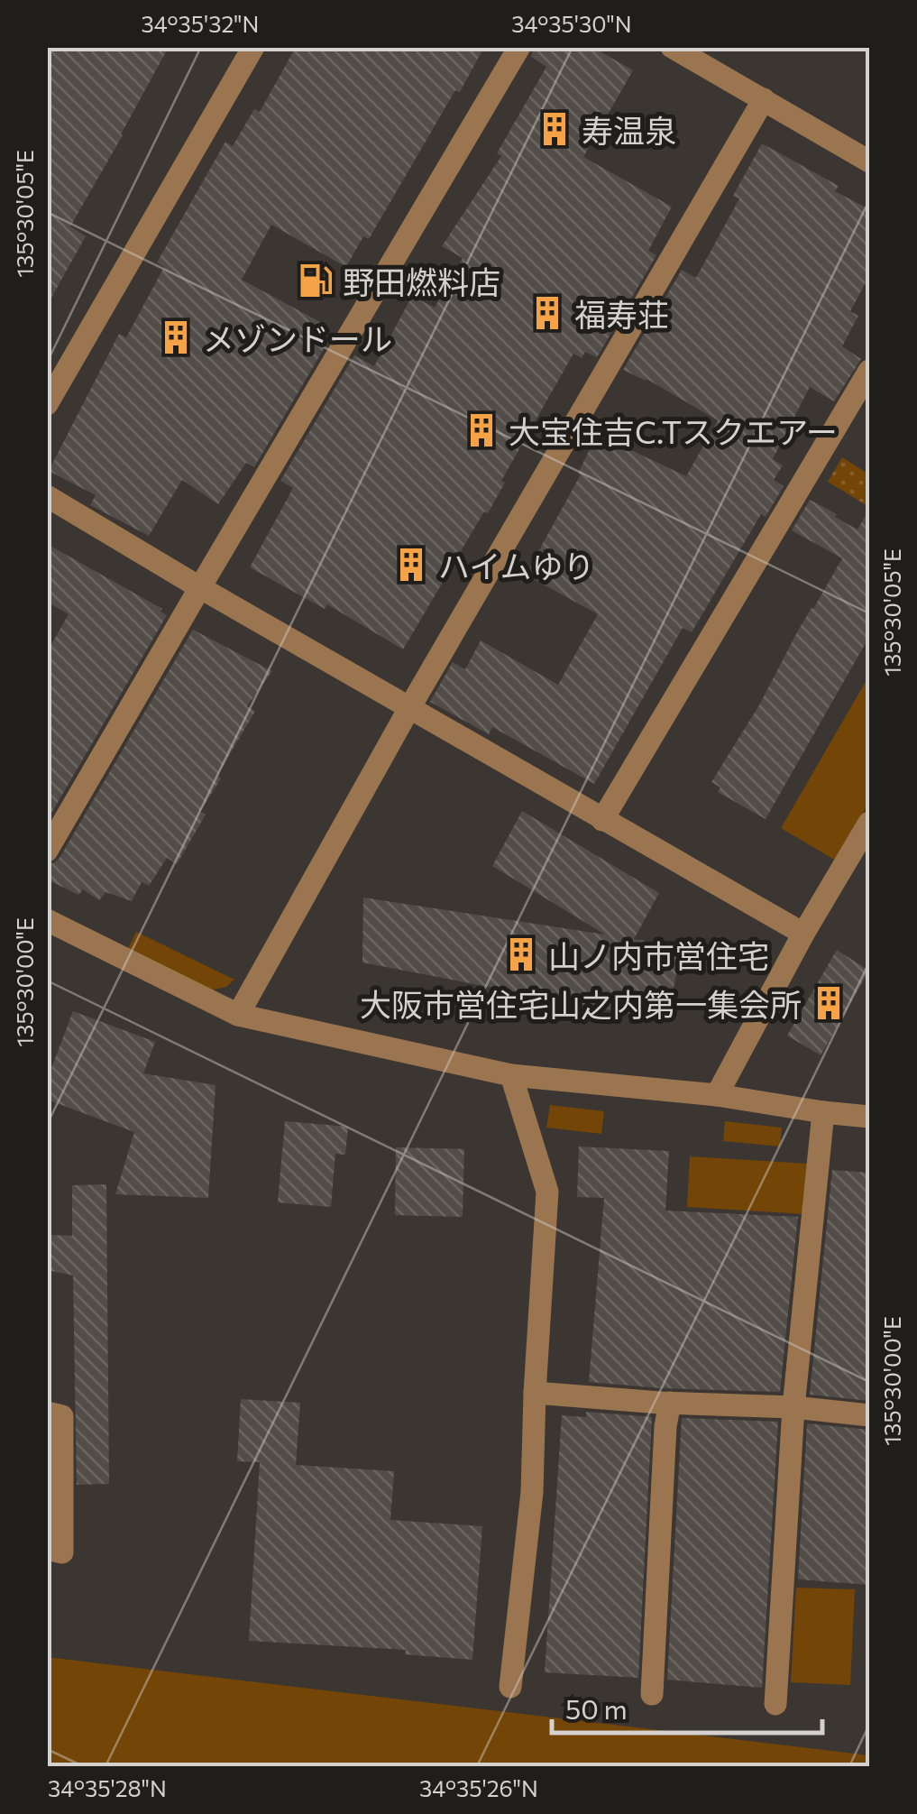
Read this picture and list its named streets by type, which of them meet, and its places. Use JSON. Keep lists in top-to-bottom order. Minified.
{"places":{"building":["寿温泉","福寿荘","メゾンドール","大宝住吉C.Tスクエアー","ハイムゆり","山ノ内市営住宅","大阪市営住宅山之内第一集会所"],"fuel station":["野田燃料店"]},"scale_bar":"50 m","coordinates":["34°35'32\"N","34°35'30\"N","135°30'05\"E","135°30'00\"E","34°35'28\"N","34°35'26\"N"]}
